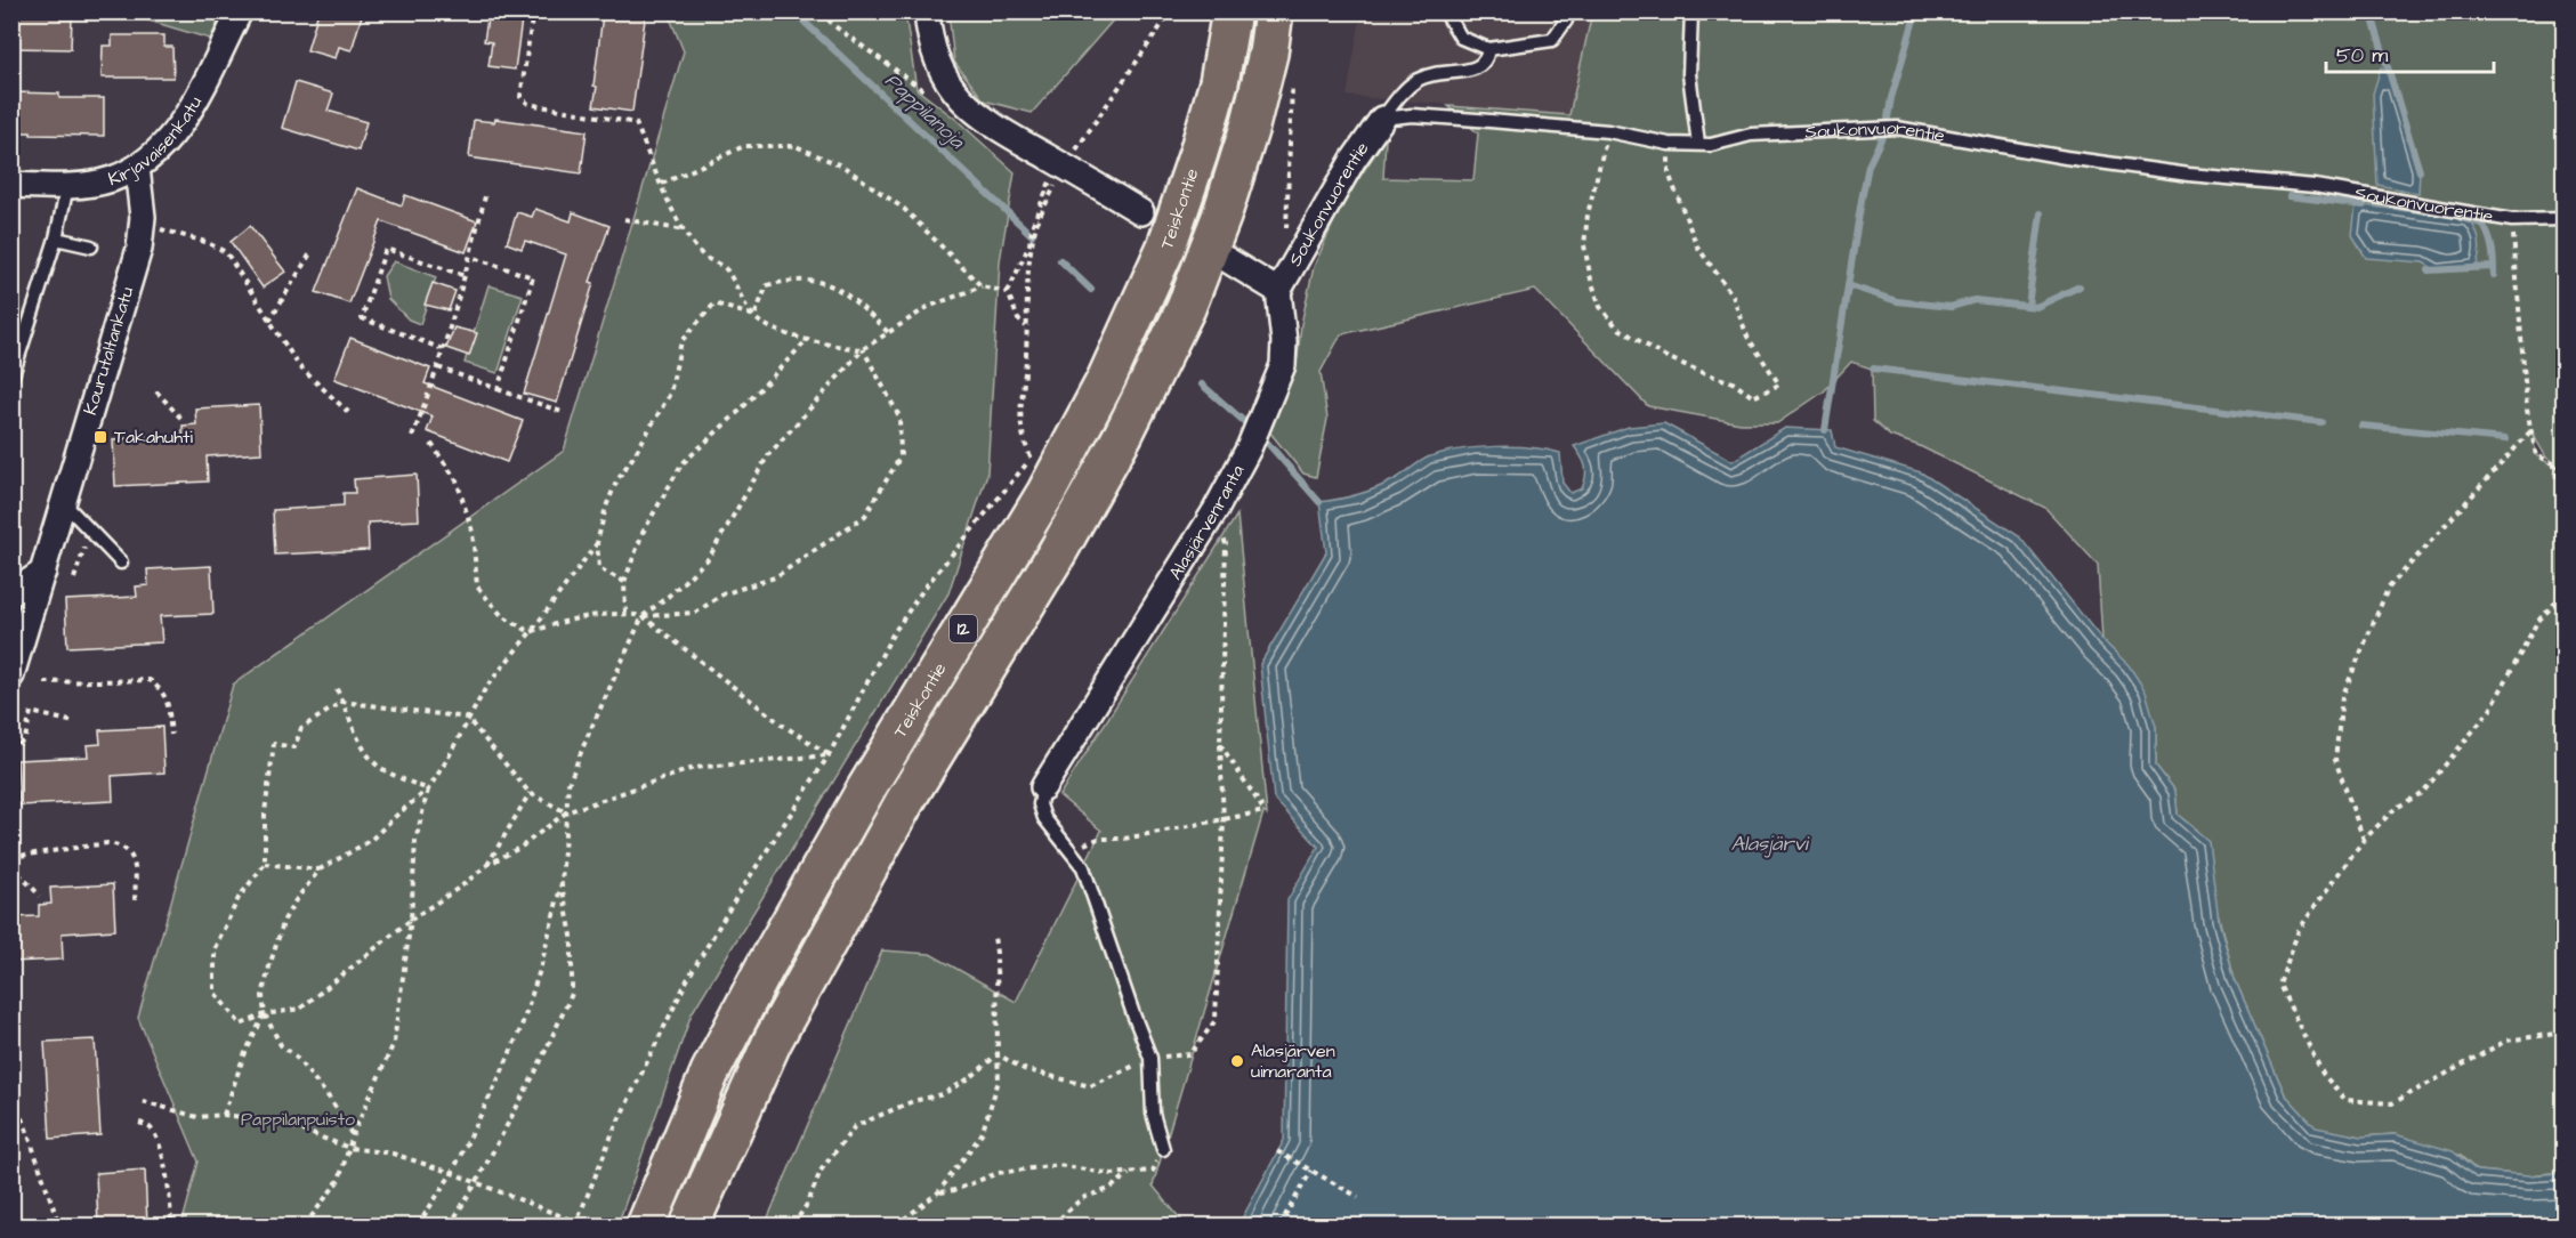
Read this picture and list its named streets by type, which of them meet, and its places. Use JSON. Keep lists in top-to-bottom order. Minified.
{"streets":{"highway":["Teiskontie","12"],"street":["Soukonvuorentie","Kirjavaisenkatu","Kourutaltankatu","Alasjärvenranta"]},"crossings":[["Soukonvuorentie","Alasjärvenranta"],["Kirjavaisenkatu","Kourutaltankatu"]],"water":["Pappilanoja","Alasjärvi"],"parks":["Pappilanpuisto"],"places":{"transit":["Takahuhti"],"other":["Alasjärven uimaranta"]},"scale_bar":"50 m"}
